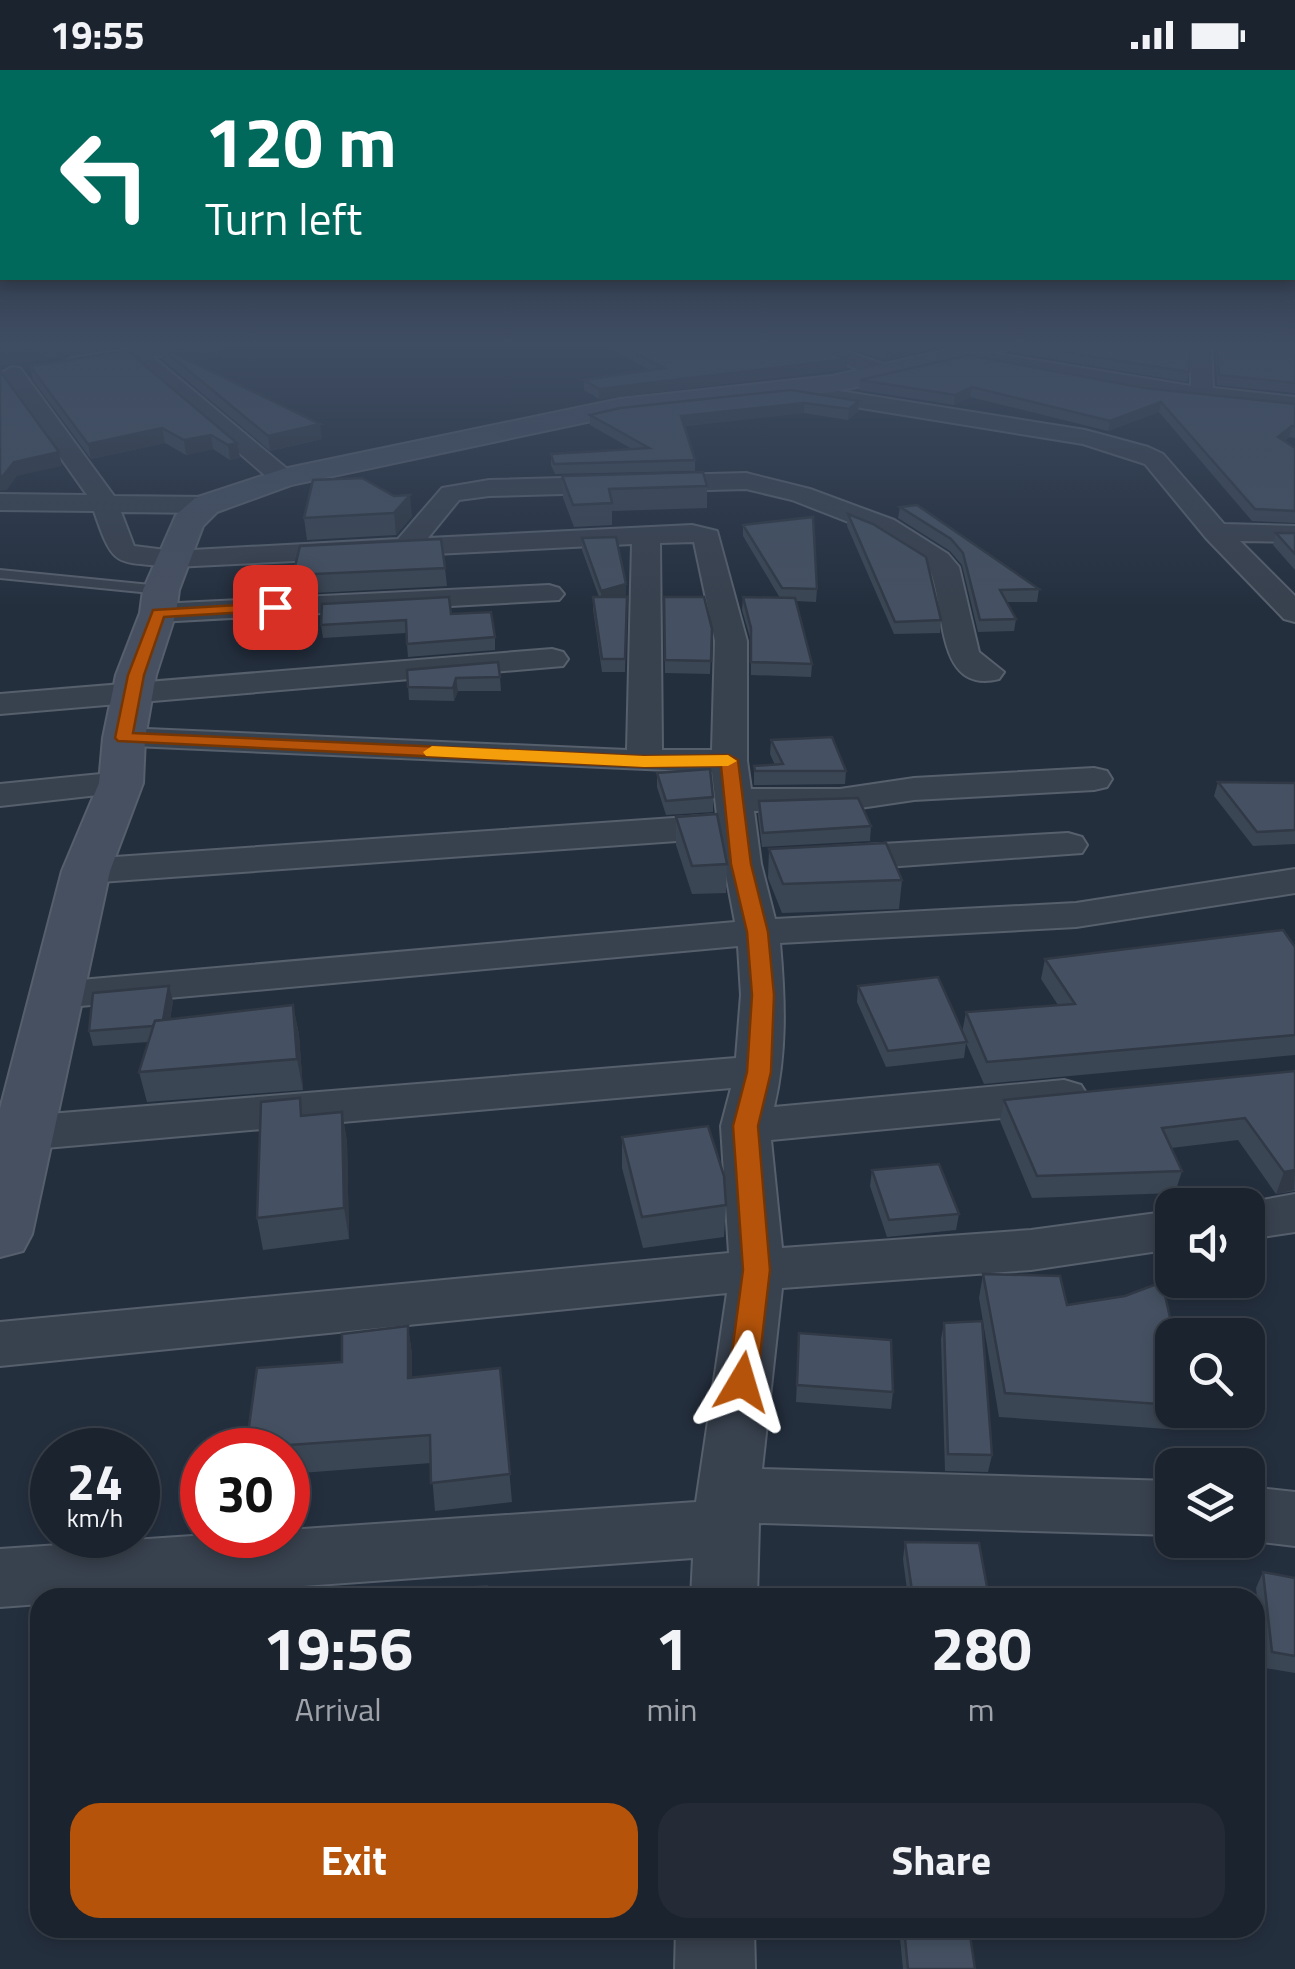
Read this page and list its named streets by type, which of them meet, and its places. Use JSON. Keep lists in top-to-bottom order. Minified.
{"page":{"status":"19:55","turn":["120 m","Turn left"],"speed":"24 km/h","limit":"30","eta":["19:56","Arrival","1","min","280","m"],"buttons":["Exit","Share"]}}
